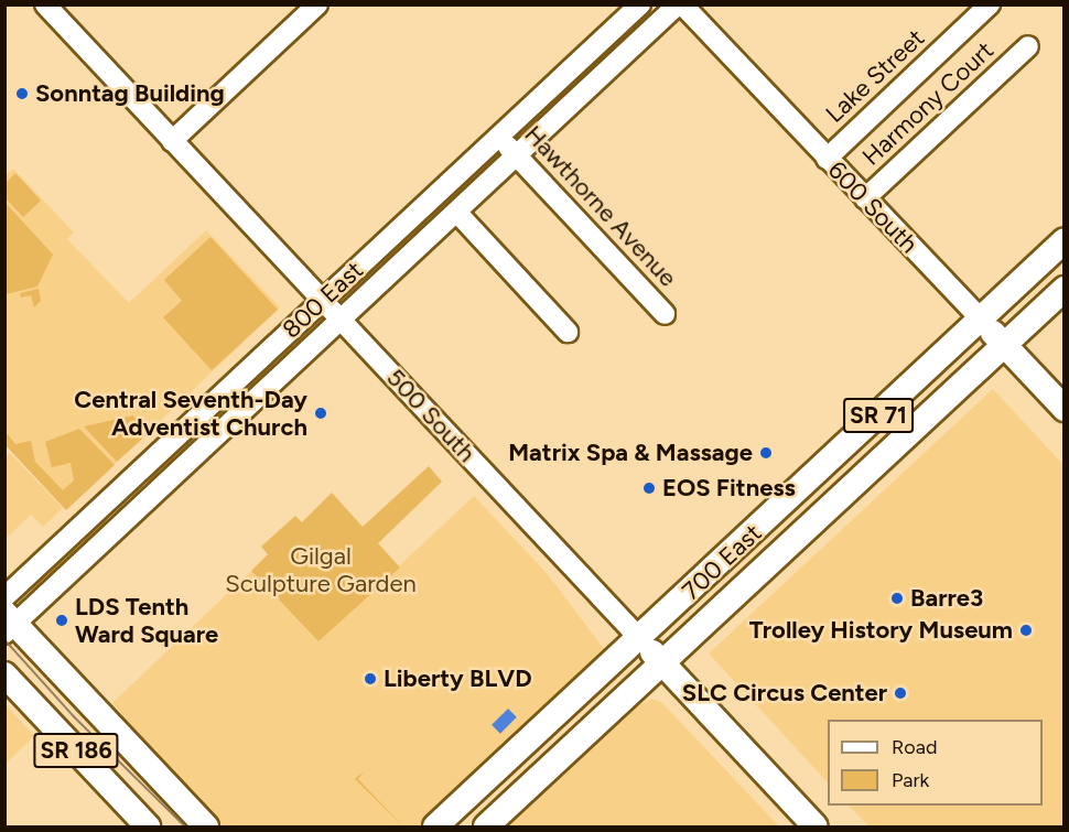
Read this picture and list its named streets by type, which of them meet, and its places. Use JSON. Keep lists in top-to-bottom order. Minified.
{"streets":{"main road":["600 South","500 South","SR 71","700 East","SR 186"],"street":["Lake Street","Harmony Court","Hawthorne Avenue","800 East"]},"crossings":[["Lake Street","600 South"],["Harmony Court","600 South"],["Hawthorne Avenue","800 East"],["600 South","800 East"],["600 South","700 East"],["800 East","500 South"],["800 East","SR 186"],["500 South","700 East"]],"parks":["Gilgal Sculpture Garden"],"places":["Sonntag Building","Central Seventh-Day Adventist Church","Matrix Spa & Massage","EOS Fitness","Barre3","LDS Tenth Ward Square","Trolley History Museum","Liberty BLVD","SLC Circus Center"],"legend":["Road","Park"]}
